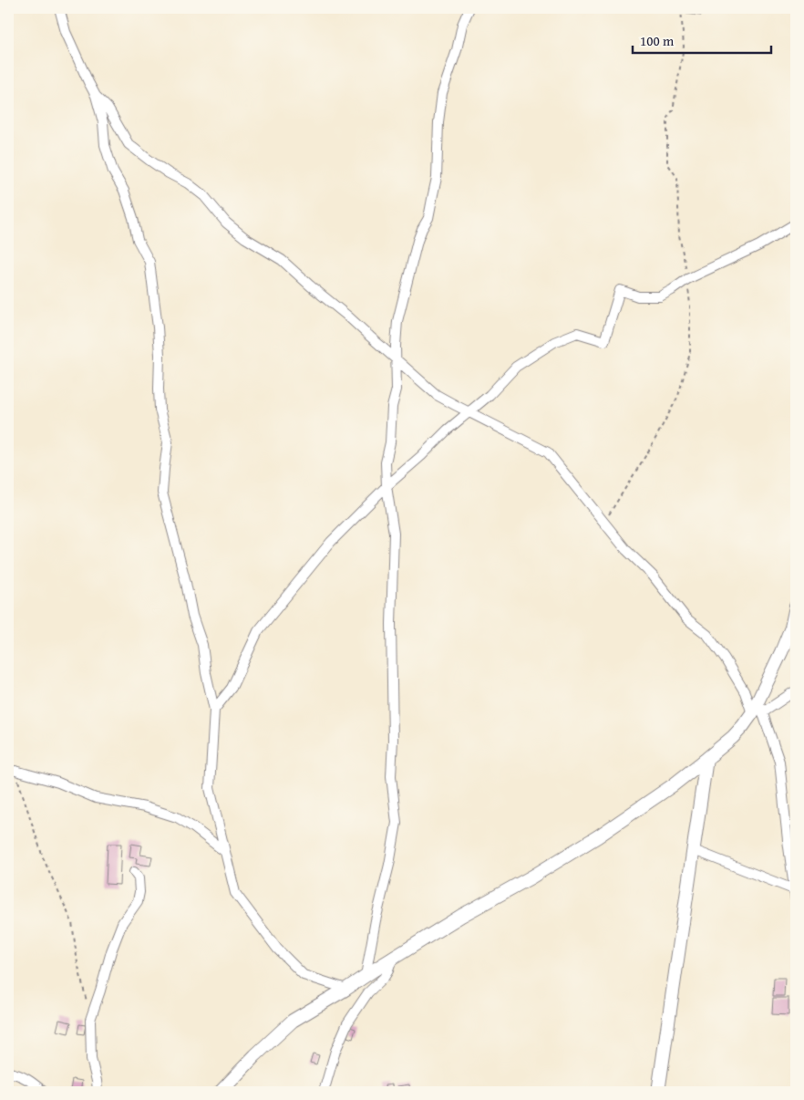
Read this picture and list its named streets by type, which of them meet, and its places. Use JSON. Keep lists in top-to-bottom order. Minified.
{"scale_bar":"100 m"}
